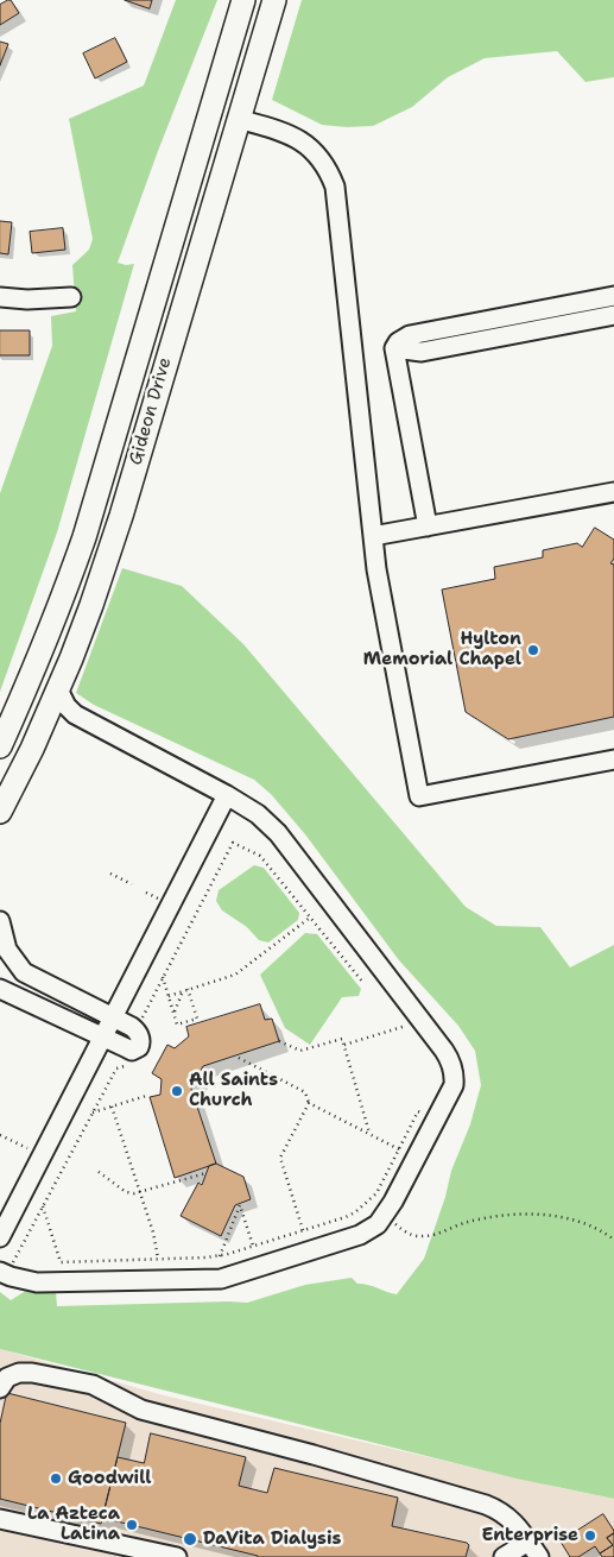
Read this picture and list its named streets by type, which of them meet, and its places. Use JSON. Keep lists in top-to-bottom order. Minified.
{"streets":{"main road":["Gideon Drive"]},"places":["Hylton Memorial Chapel","All Saints Church","Goodwill","La Azteca Latina","Enterprise","DaVita Dialysis"]}
